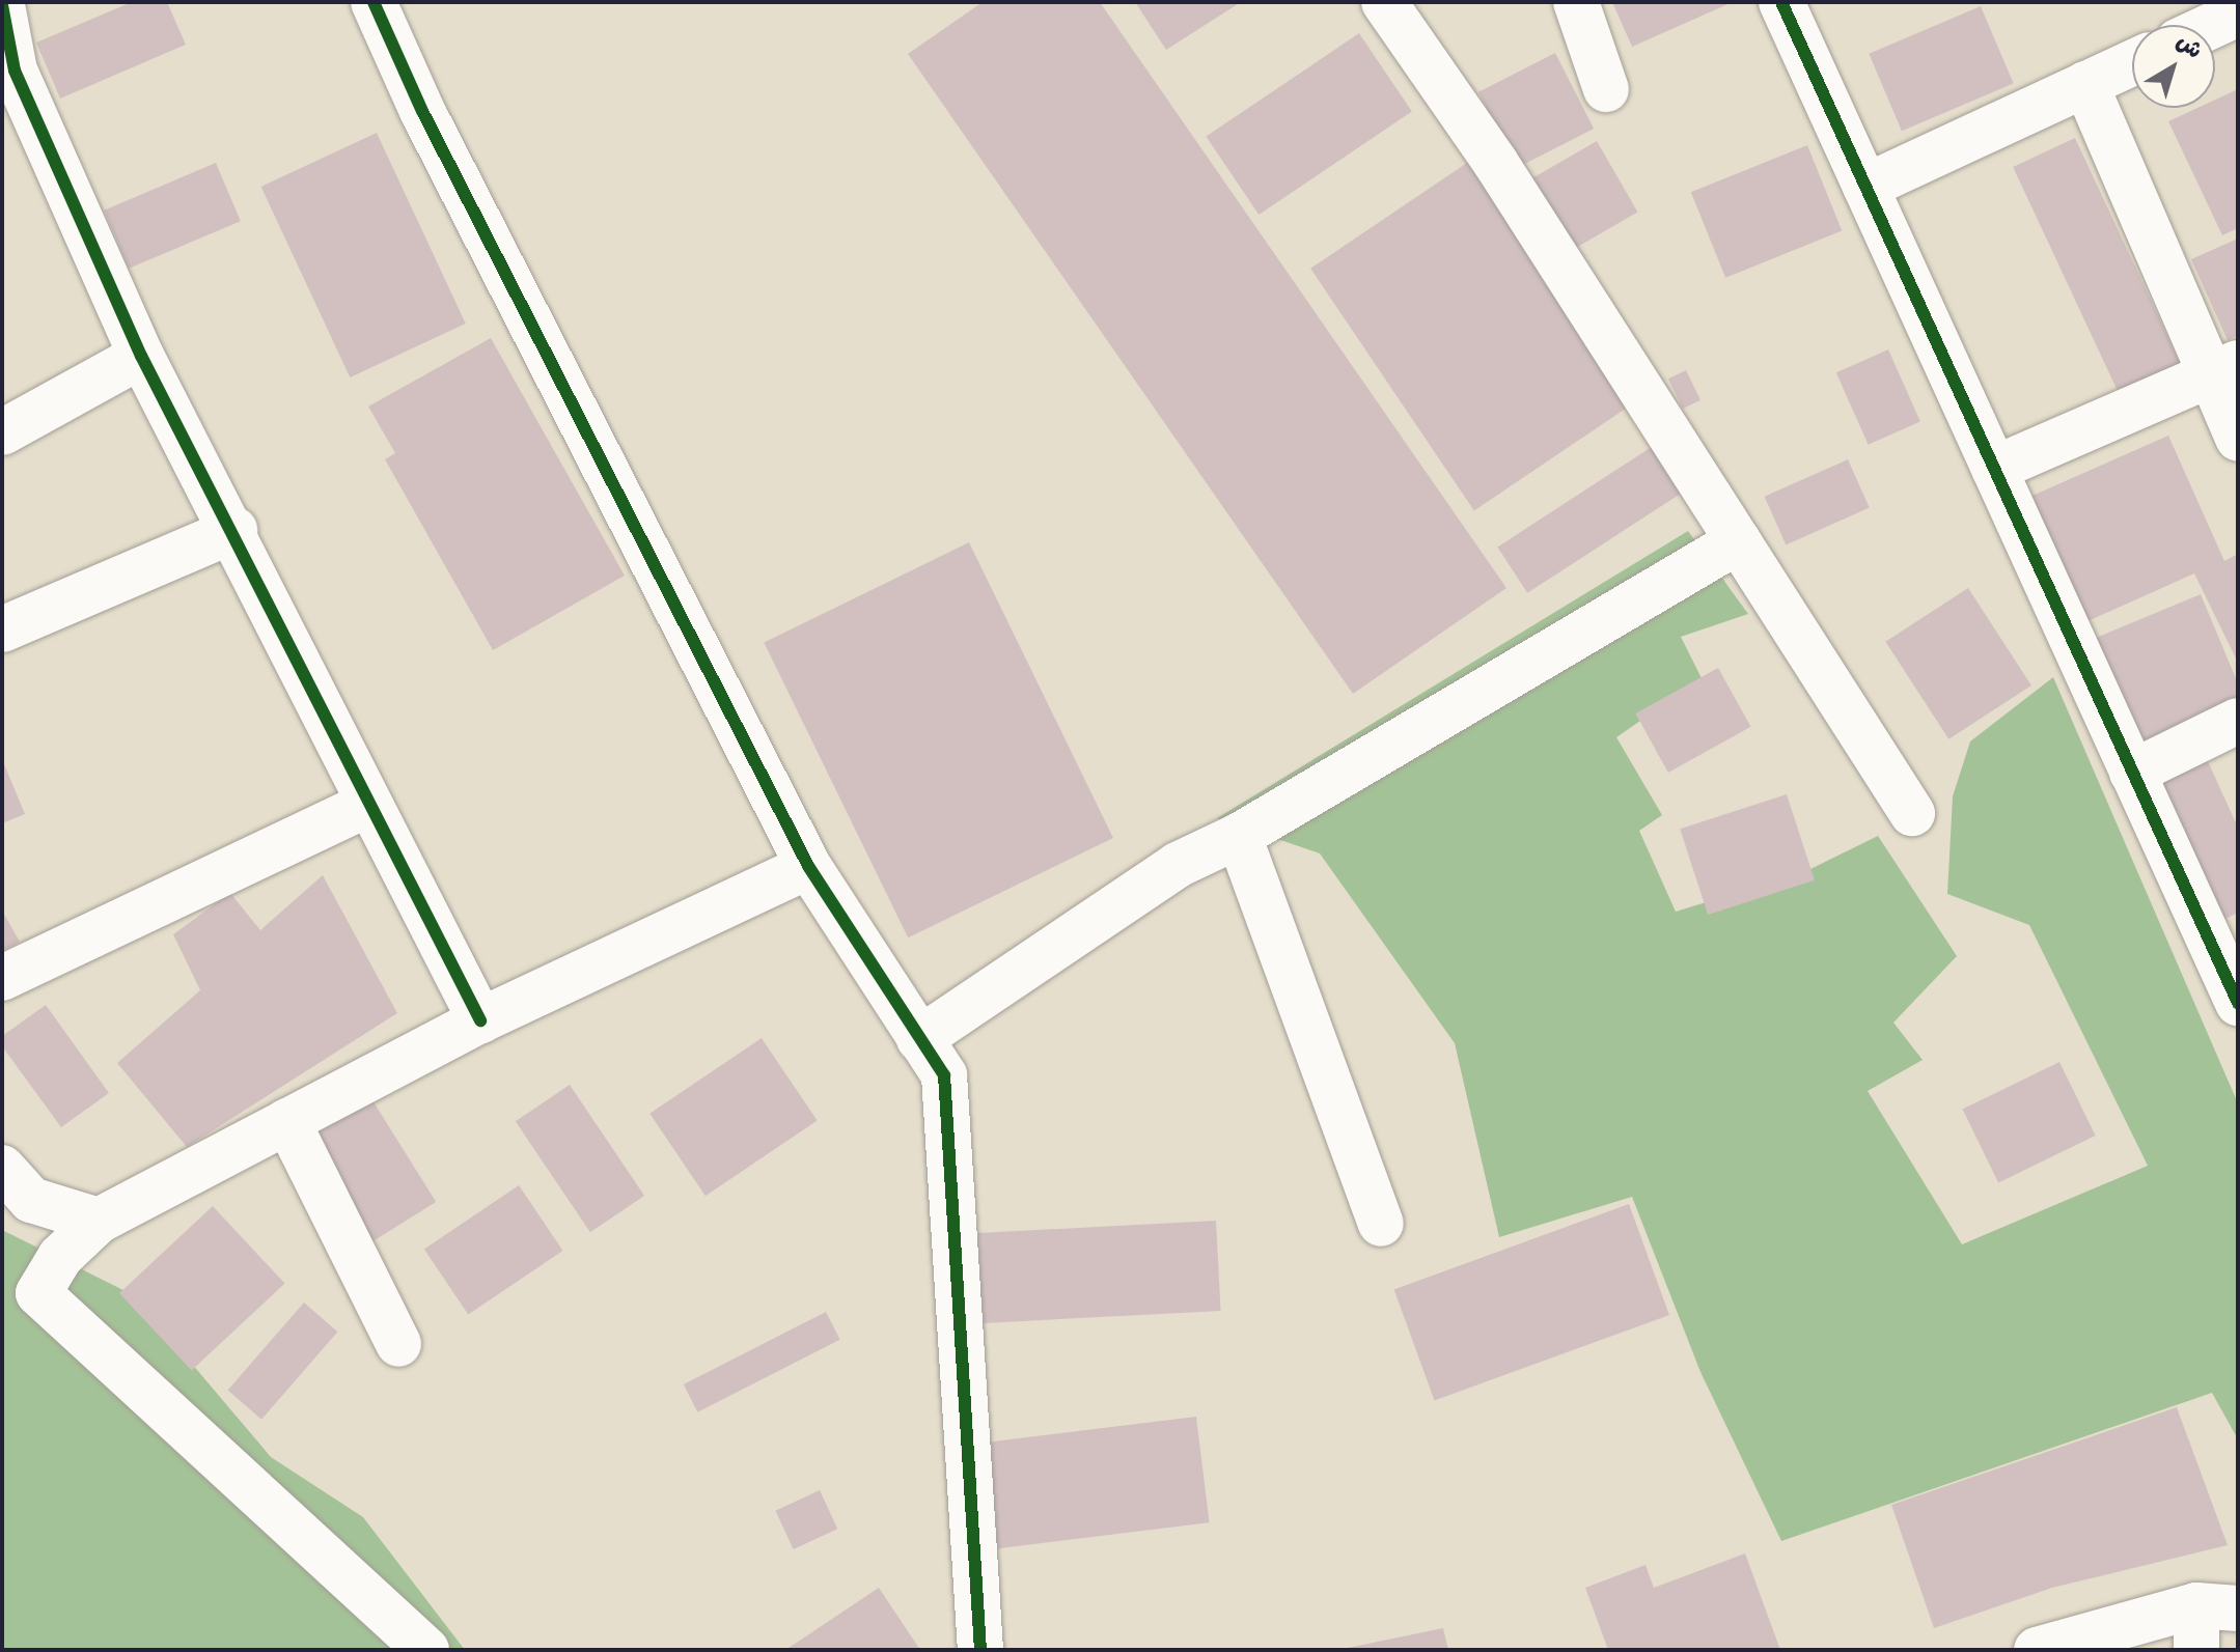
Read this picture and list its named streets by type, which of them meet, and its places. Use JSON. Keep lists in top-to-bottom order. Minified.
{"north":"top right"}
